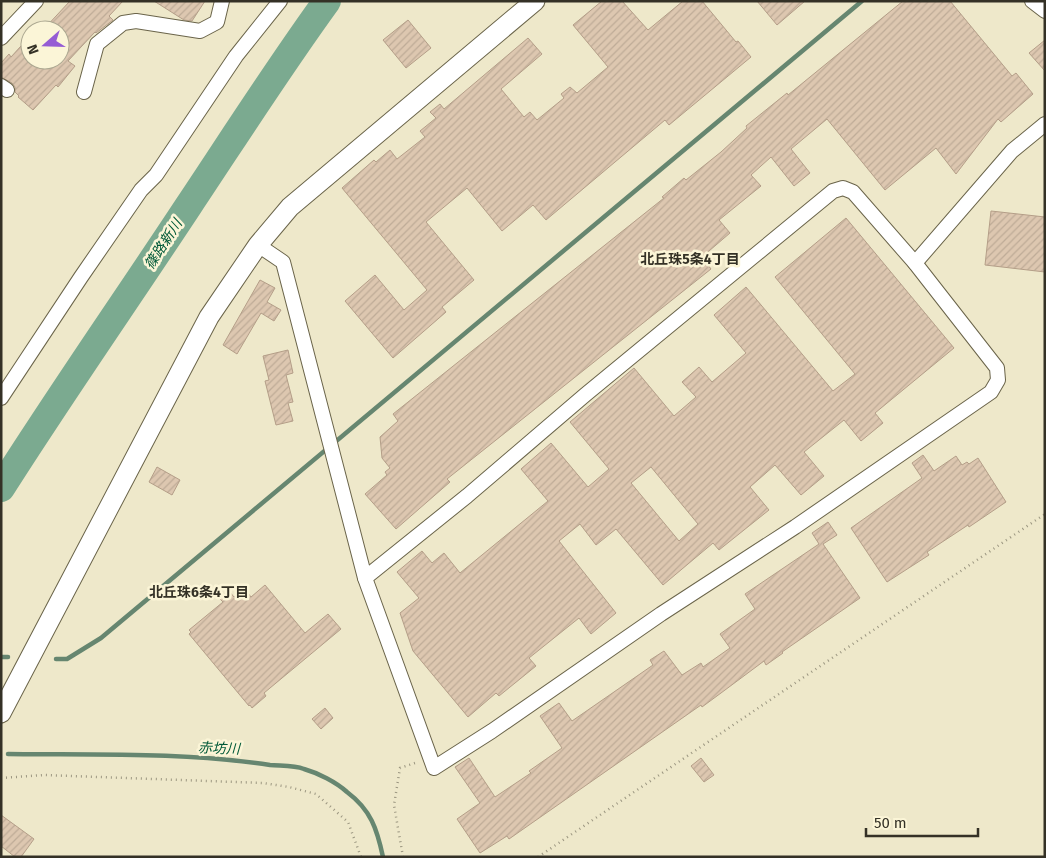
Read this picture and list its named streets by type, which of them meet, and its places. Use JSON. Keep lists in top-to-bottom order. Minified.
{"districts":["北丘珠5条4丁目","北丘珠6条4丁目"],"water":["篠路新川","赤坊川"],"scale_bar":"50 m","north":"left"}
